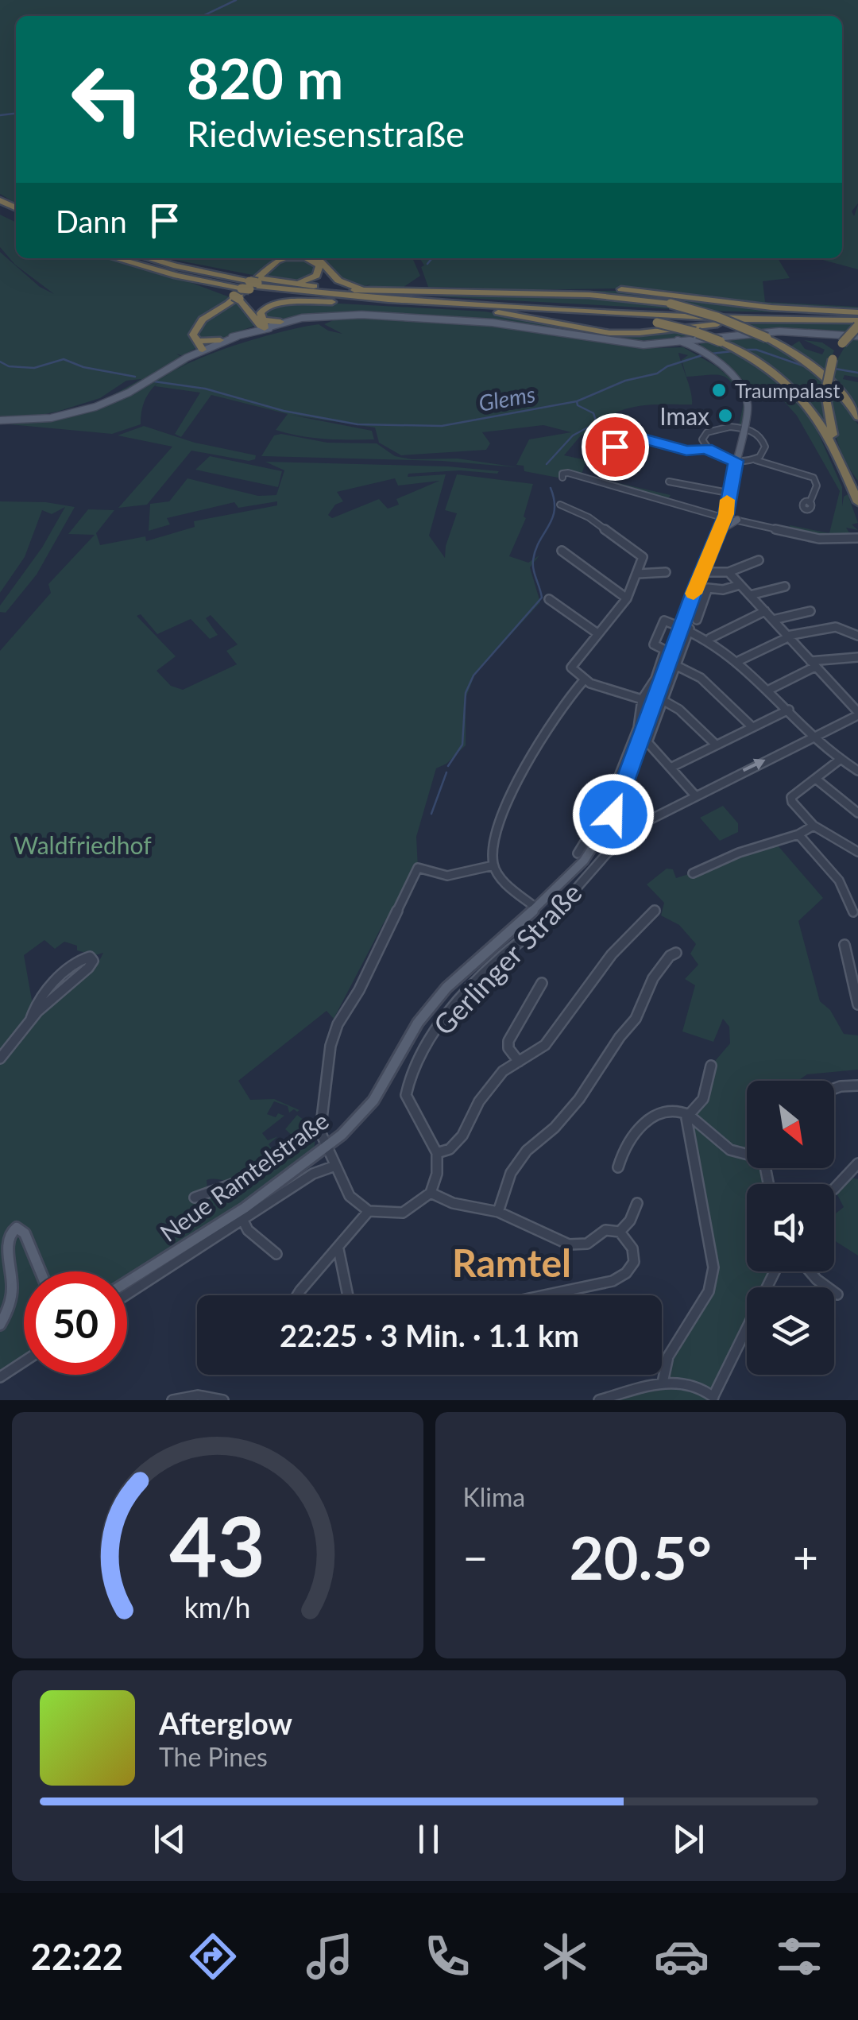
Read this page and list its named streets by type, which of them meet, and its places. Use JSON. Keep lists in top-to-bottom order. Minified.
{"streets":{"main road":["Neue Ramtelstraße"],"street":["Gerlinger Straße"]},"districts":["Ramtel"],"water":["Glems"],"parks":["Waldfriedhof"],"places":["Traumpalast","Imax"],"north":"bottom right","page":{"turn":["820 m","Riedwiesenstraße"],"then":"Dann","limit":"50","trip":"22:25 · 3 Min. · 1.1 km","tile":"Klima","heat":["−","20.5°","+"],"song":["Afterglow","The Pines"],"tabs":"22:22","gauge":["43","km/h"]}}
